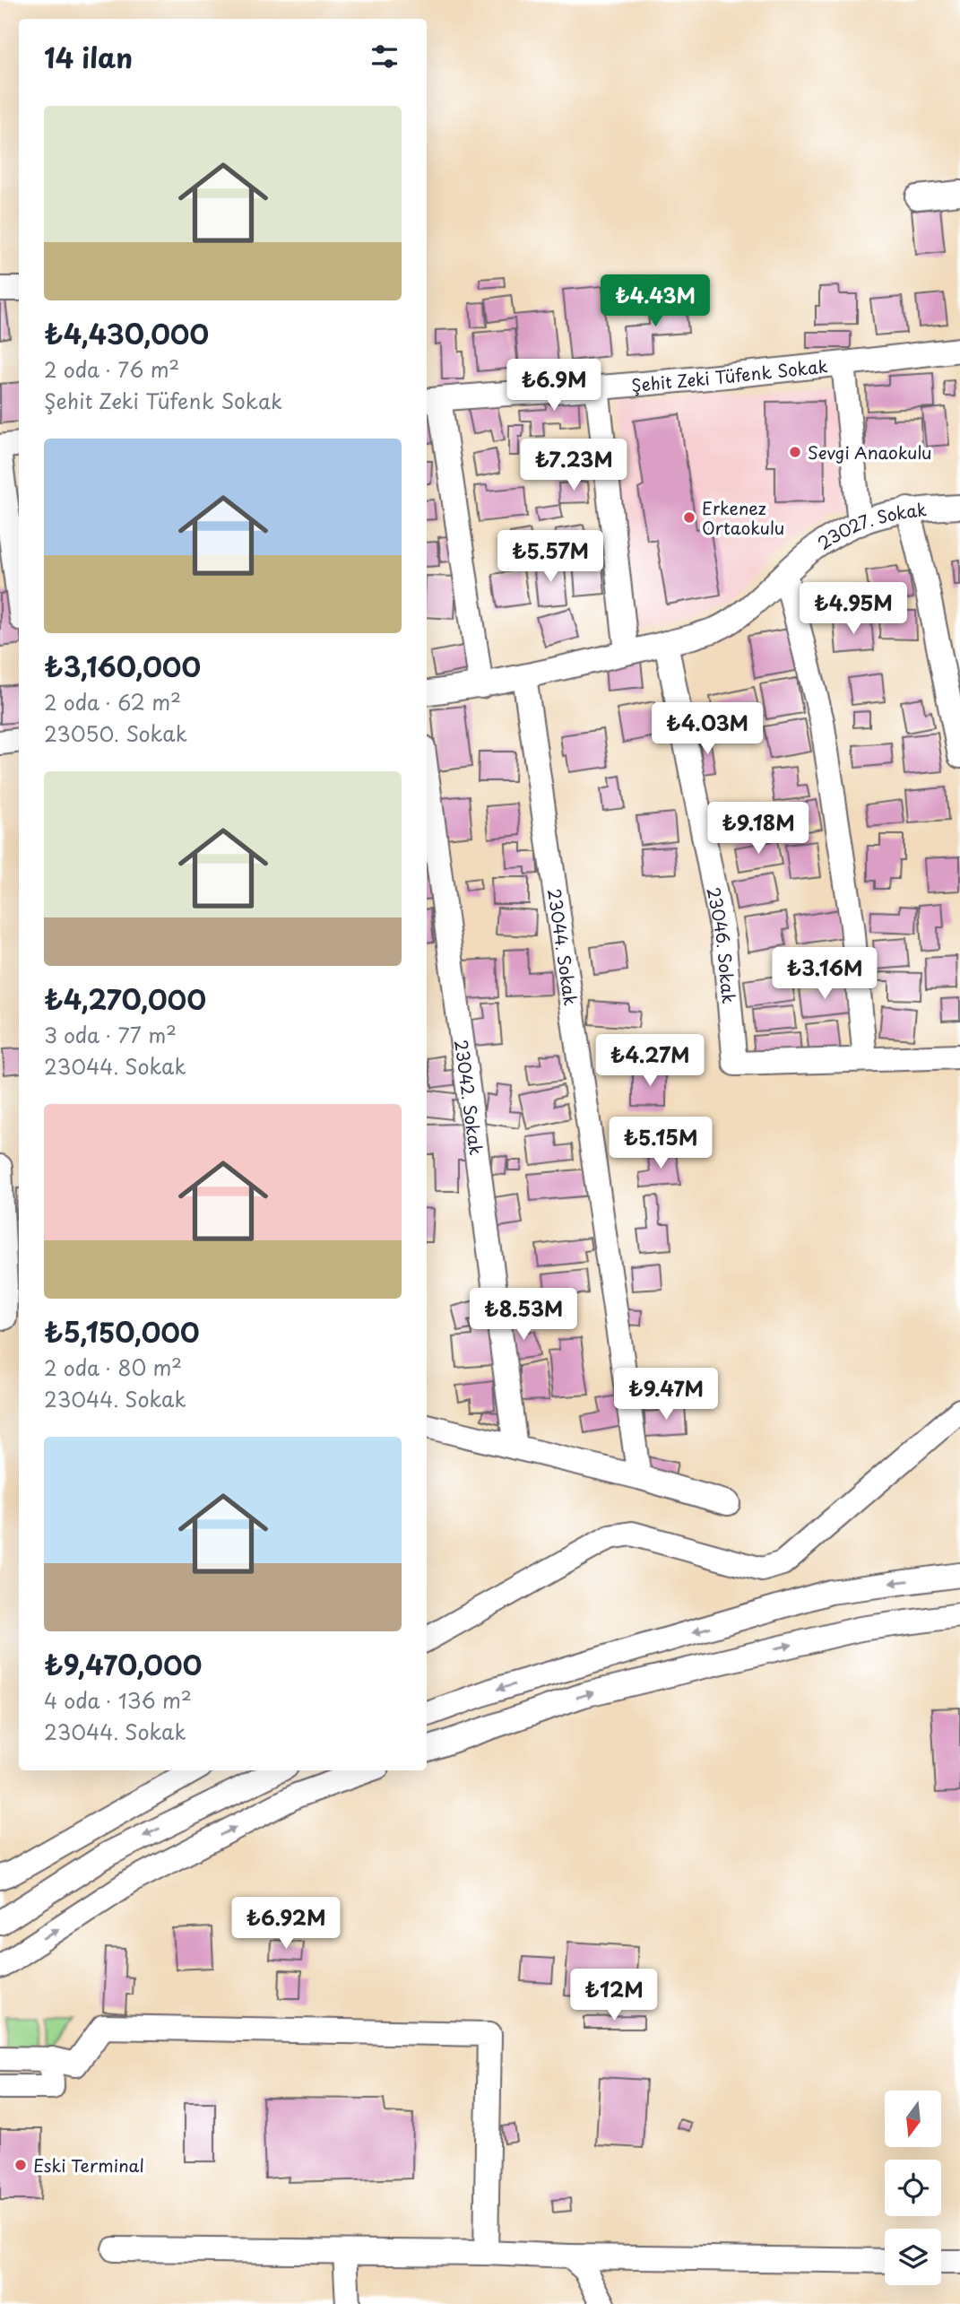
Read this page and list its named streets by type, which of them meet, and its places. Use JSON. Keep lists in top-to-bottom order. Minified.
{"streets":{"street":["Şehit Zeki Tüfenk Sokak","23027. Sokak","23046. Sokak","23044. Sokak","23042. Sokak"]},"crossings":[["23027. Sokak","23046. Sokak"],["23027. Sokak","23044. Sokak"]],"places":["Sevgi Anaokulu","Erkenez Ortaokulu","Eski Terminal"],"north":"bottom","page":{"heading":"14 ilan","list":[{"name":"₺4,430,000","note":"2 oda · 76 m² · Şehit Zeki Tüfenk Sokak"},{"name":"₺3,160,000","note":"2 oda · 62 m² · 23050. Sokak"},{"name":"₺4,270,000","note":"3 oda · 77 m² · 23044. Sokak"},{"name":"₺5,150,000","note":"2 oda · 80 m² · 23044. Sokak"},{"name":"₺9,470,000","note":"4 oda · 136 m² · 23044. Sokak"}],"price":["₺4.43M","₺6.9M","₺7.23M","₺5.57M","₺4.95M","₺4.03M","₺9.18M","₺3.16M","₺4.27M","₺5.15M","₺8.53M","₺9.47M","₺6.92M","₺12M"]}}
